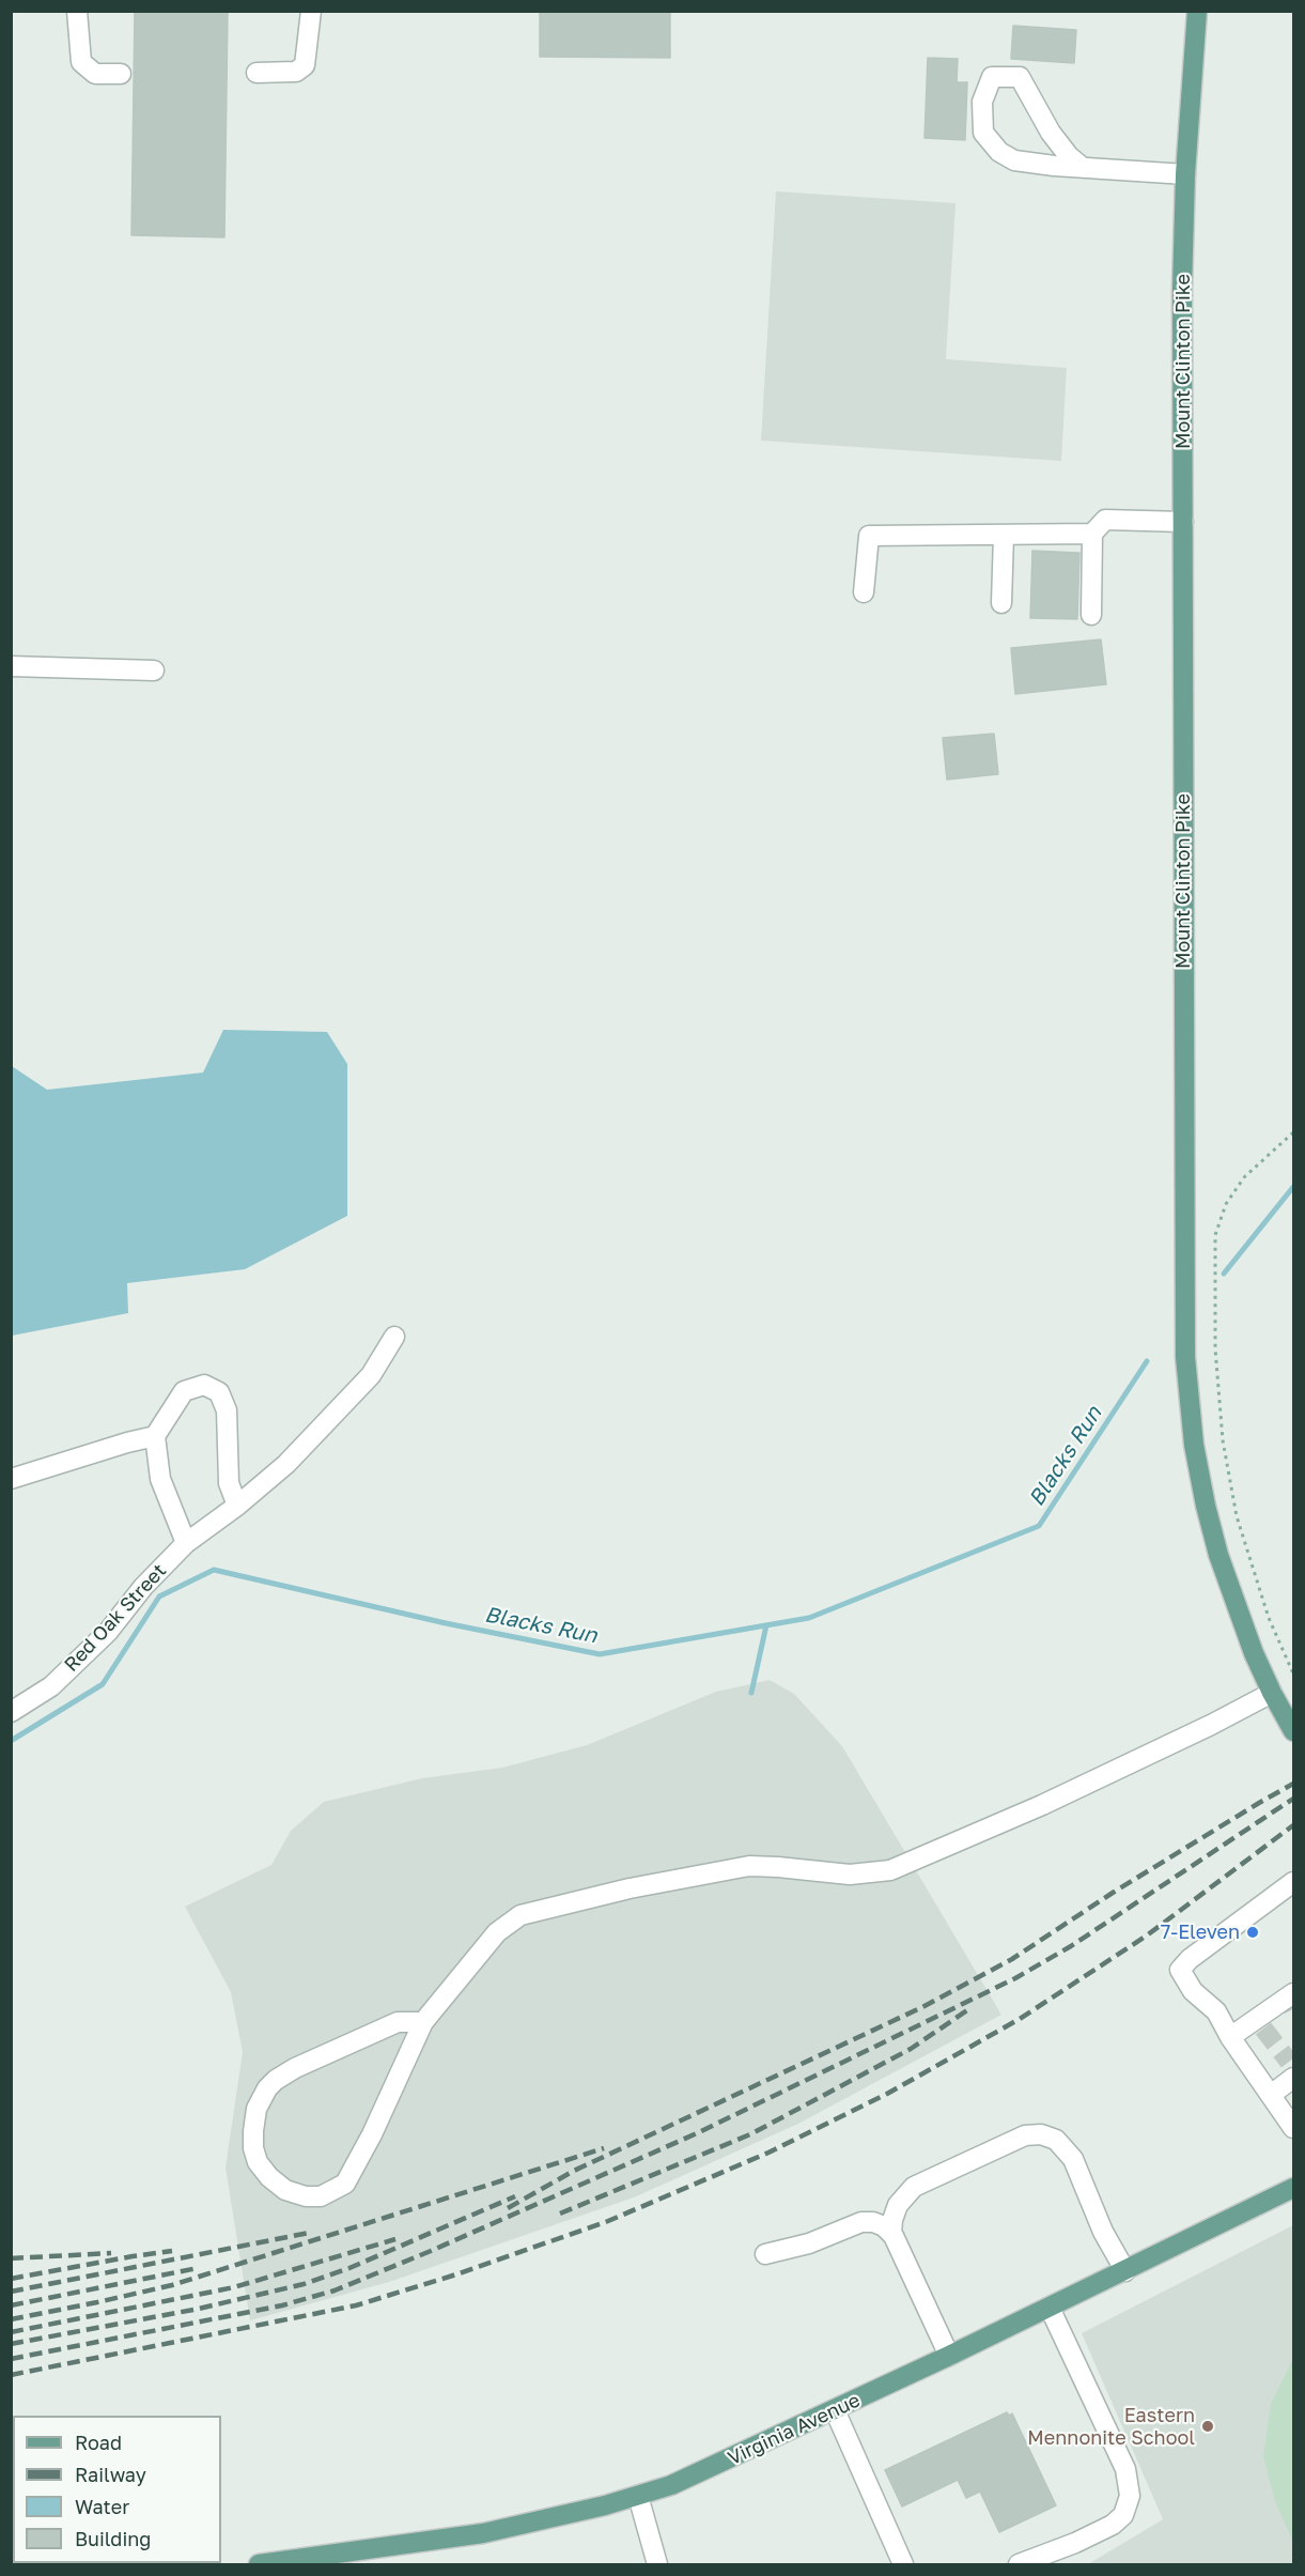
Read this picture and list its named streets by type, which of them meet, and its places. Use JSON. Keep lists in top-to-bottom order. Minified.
{"streets":{"main road":["Mount Clinton Pike","Virginia Avenue"],"street":["Red Oak Street"]},"water":["Blacks Run"],"places":["7-Eleven","Eastern Mennonite School"],"legend":["Road","Railway","Water","Building"]}
